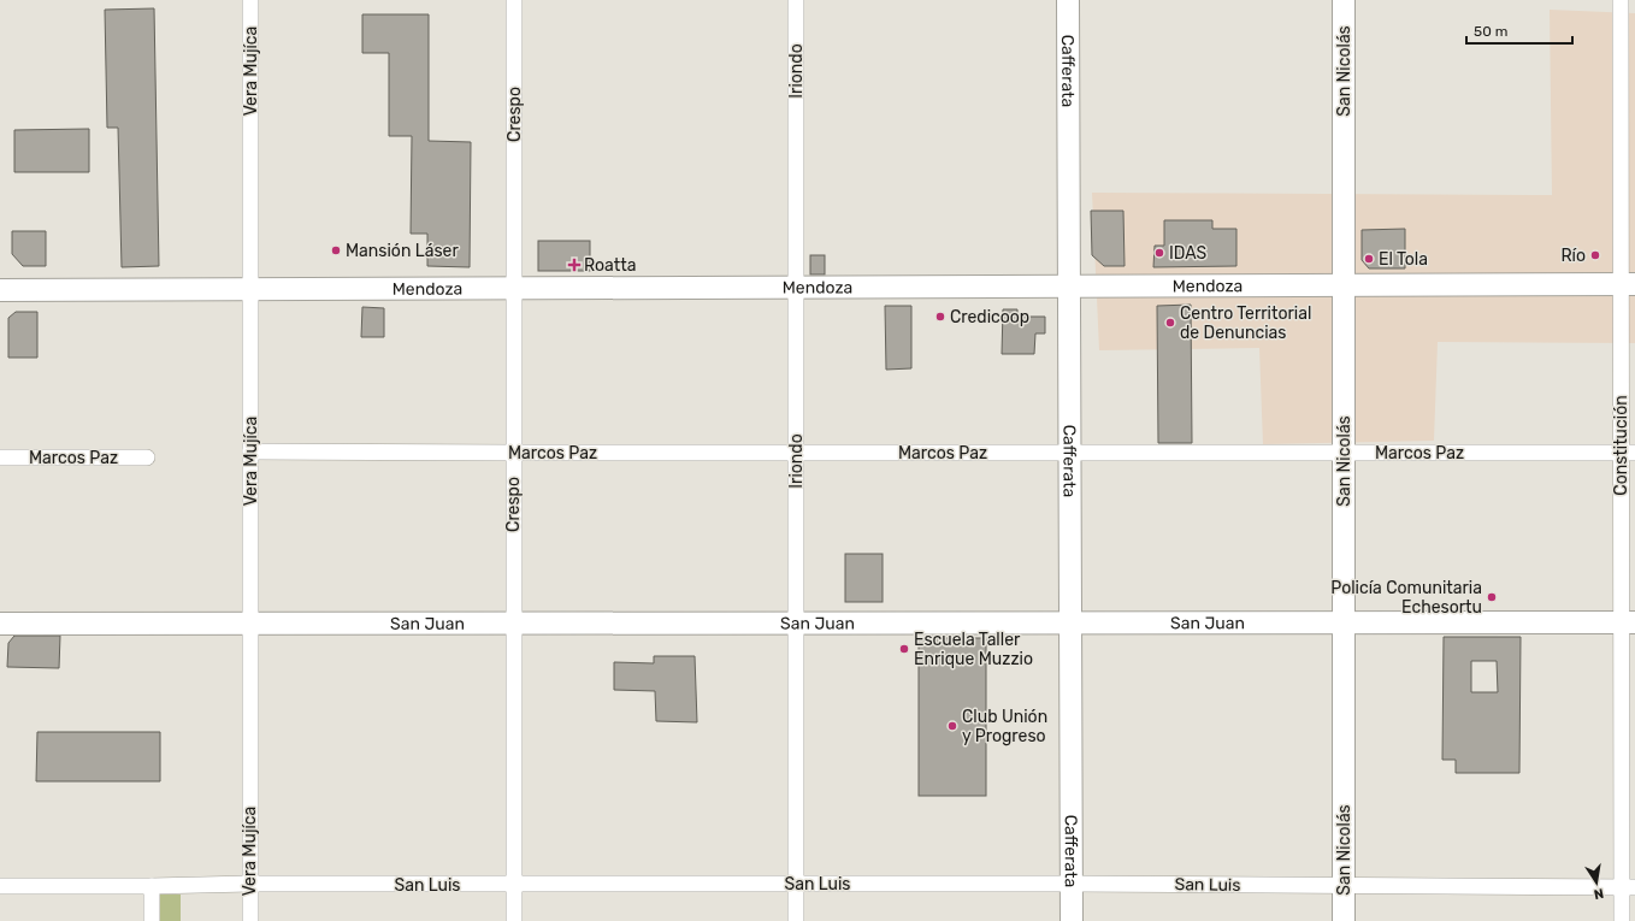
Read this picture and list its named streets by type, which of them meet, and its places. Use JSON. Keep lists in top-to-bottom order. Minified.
{"streets":{"main road":["Cafferata","San Nicolás","Mendoza","San Juan"],"street":["Vera Mujíca","Iriondo","Crespo","Constitución","Marcos Paz","San Luis"]},"crossings":[["Vera Mujíca","Mendoza"],["Vera Mujíca","Marcos Paz"],["Vera Mujíca","San Juan"],["Vera Mujíca","San Luis"],["Iriondo","Mendoza"],["Iriondo","Marcos Paz"],["Iriondo","San Juan"],["Iriondo","San Luis"],["Cafferata","Mendoza"],["Cafferata","Marcos Paz"],["Cafferata","San Juan"],["Cafferata","San Luis"],["San Nicolás","Mendoza"],["San Nicolás","Marcos Paz"],["San Nicolás","San Juan"],["San Nicolás","San Luis"],["Crespo","Mendoza"],["Crespo","Marcos Paz"],["Crespo","San Juan"],["Crespo","San Luis"],["Mendoza","Constitución"],["Constitución","Marcos Paz"],["Constitución","San Juan"],["Constitución","San Luis"]],"places":{"other":["Mansión Láser","IDAS","Río","El Tola","Credicoop","Centro Territorial de Denuncias","Policía Comunitaria Echesortu","Escuela Taller Enrique Muzzio","Club Unión y Progreso"],"health":["Roatta"]},"scale_bar":"50 m","north":"bottom"}
